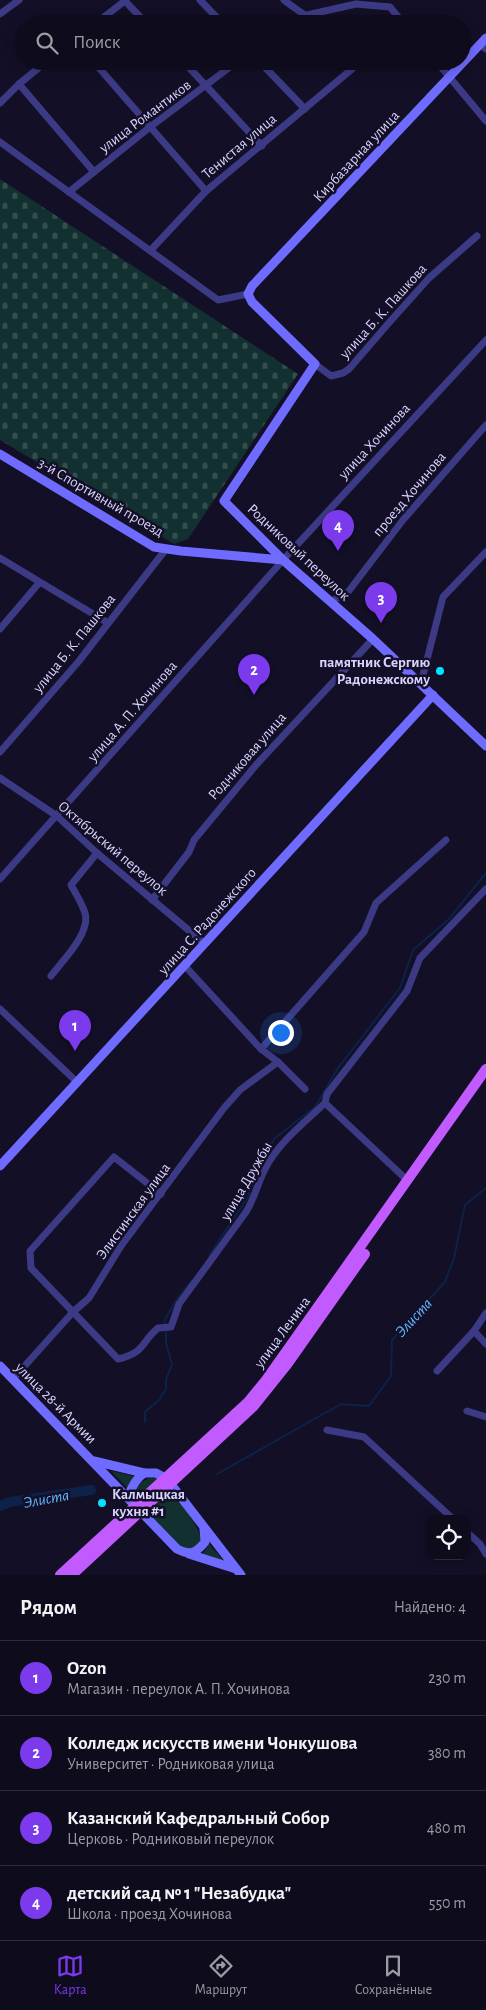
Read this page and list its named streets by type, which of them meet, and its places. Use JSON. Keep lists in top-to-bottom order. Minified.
{"streets":{"main road":["улица Ленина"],"street":["улица Романтиков","Тенистая улица","Кирбазарная улица","улица Б. К. Пашкова","улица Хочинова","проезд Хочинова","3-й Спортивный проезд","Родниковый переулок","улица А. П. Хочинова","Родниковая улица","Октябрьский переулок","улица С. Радонежского","улица Дружбы","Элистинская улица","улица 28-й Армии"]},"crossings":[["улица Б. К. Пашкова","3-й Спортивный проезд"],["улица Б. К. Пашкова","Родниковый переулок"],["улица Хочинова","3-й Спортивный проезд"],["улица Хочинова","Родниковый переулок"],["улица Хочинова","улица А. П. Хочинова"],["проезд Хочинова","Родниковый переулок"],["3-й Спортивный проезд","Родниковый переулок"],["3-й Спортивный проезд","улица А. П. Хочинова"],["Родниковый переулок","улица А. П. Хочинова"],["Родниковый переулок","Родниковая улица"],["Родниковый переулок","улица С. Радонежского"],["улица А. П. Хочинова","Октябрьский переулок"],["Родниковая улица","Октябрьский переулок"],["Октябрьский переулок","улица С. Радонежского"],["улица Дружбы","Элистинская улица"],["Элистинская улица","улица 28-й Армии"],["улица Ленина","улица 28-й Армии"]],"water":["Элиста"],"places":["памятник Сергию Радонежскому","Калмыцкая кухня #1"],"page":{"search":"Поиск","pins":["4","3","2","1"],"heading":["Рядом","Найдено: 4"],"list":[{"mark":"1","name":"Ozon","note":"Магазин · переулок А. П. Хочинова","value":"230 m"},{"mark":"2","name":"Колледж искусств имени Чонкушова","note":"Университет · Родниковая улица","value":"380 m"},{"mark":"3","name":"Казанский Кафедральный Собор","note":"Церковь · Родниковый переулок","value":"480 m"},{"mark":"4","name":"детский сад № 1 \"Незабудка\"","note":"Школа · проезд Хочинова","value":"550 m"}],"nav":["Карта","Маршрут","Сохранённые"]}}
